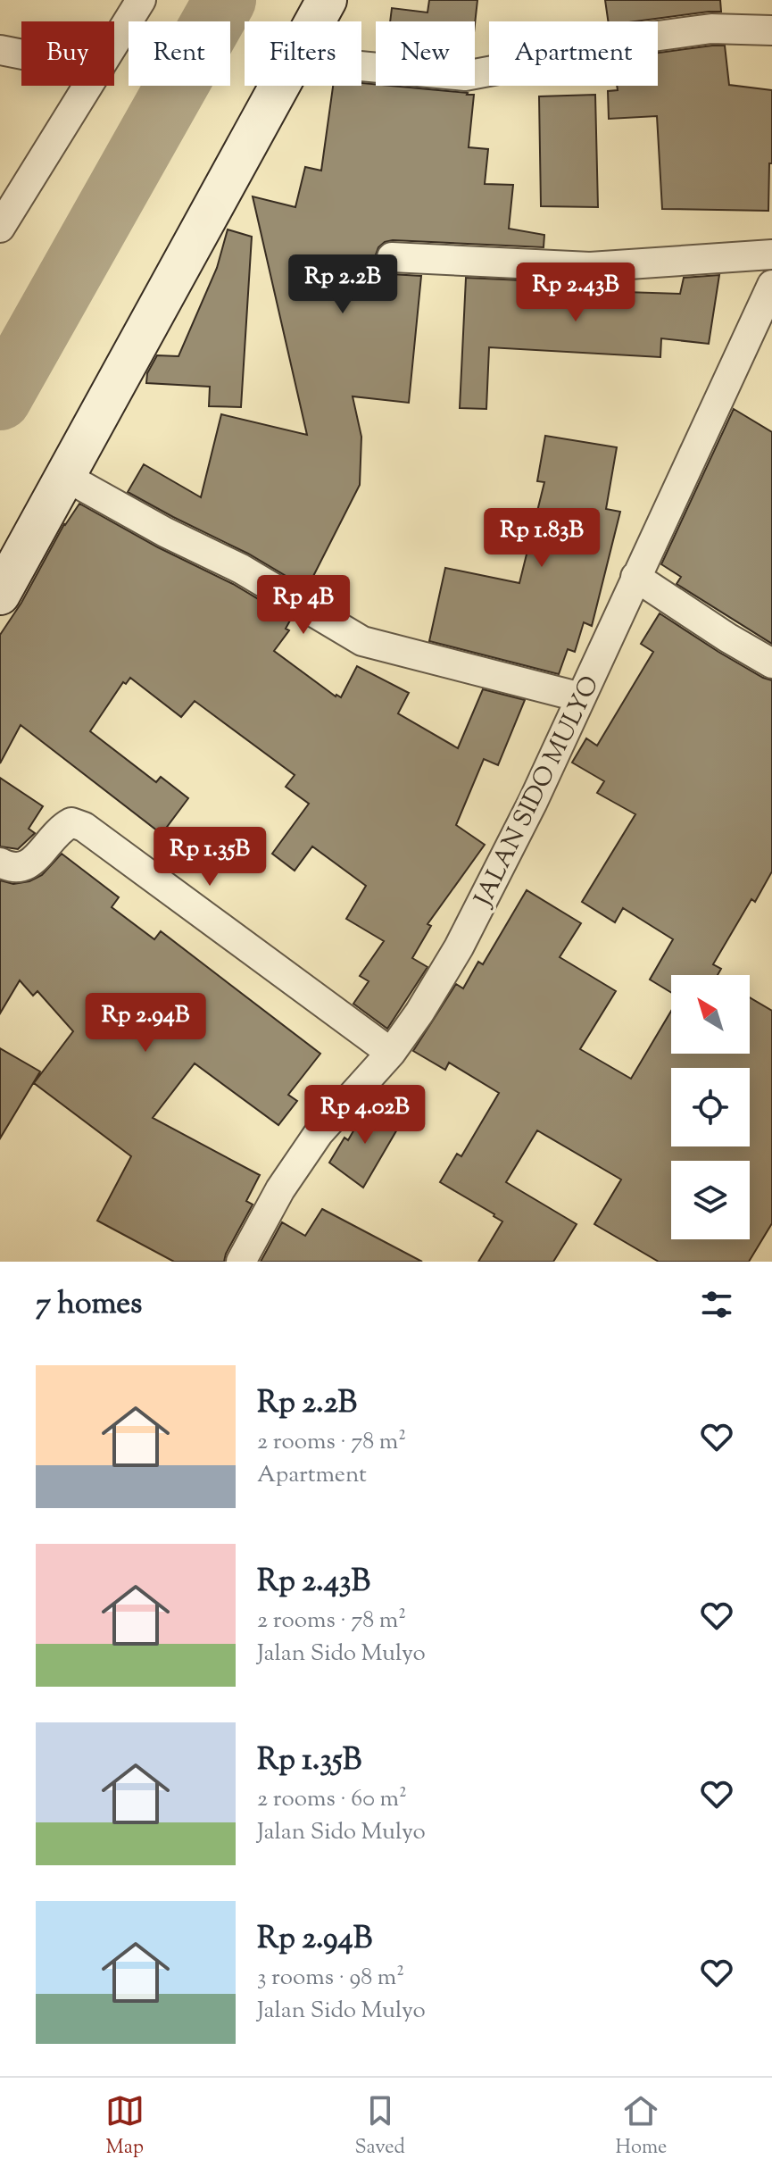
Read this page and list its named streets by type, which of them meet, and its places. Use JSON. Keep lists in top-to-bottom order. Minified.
{"streets":{"street":["JALAN SIDO MULYO"]},"north":"top left","page":{"chip":["Buy","Rent","Filters","New","Apartment"],"price":["Rp 2.2B","Rp 2.43B","Rp 1.83B","Rp 4B","Rp 1.35B","Rp 2.94B","Rp 4.02B"],"heading":"7 homes","list":[{"name":"Rp 2.2B","note":"2 rooms · 78 m² · Apartment"},{"name":"Rp 2.43B","note":"2 rooms · 78 m² · Jalan Sido Mulyo"},{"name":"Rp 1.35B","note":"2 rooms · 60 m² · Jalan Sido Mulyo"},{"name":"Rp 2.94B","note":"3 rooms · 98 m² · Jalan Sido Mulyo"}],"tabs":["Map","Saved","Home"]}}
